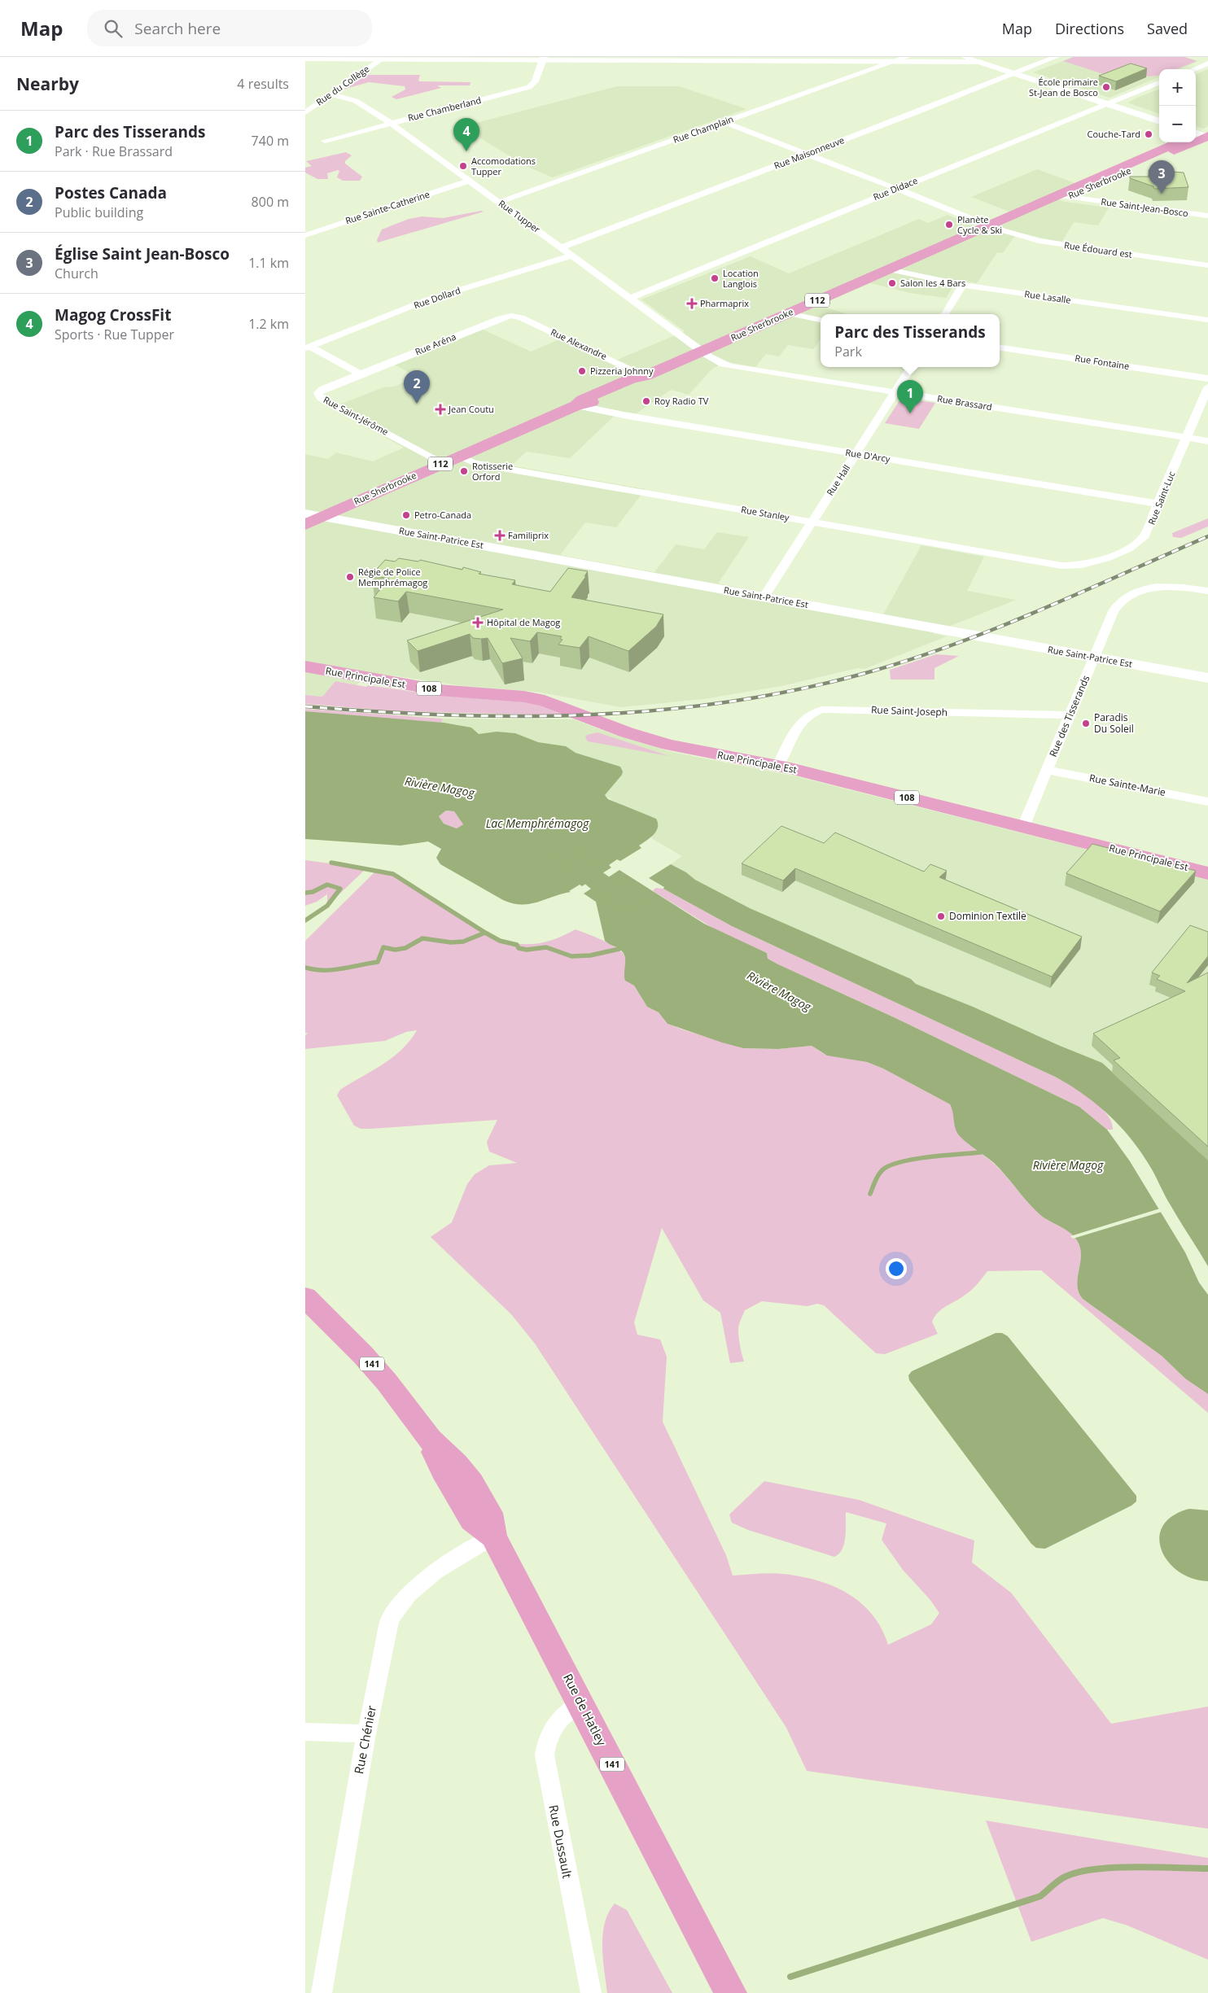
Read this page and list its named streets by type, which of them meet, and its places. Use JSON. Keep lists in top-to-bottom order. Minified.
{"streets":{"main road":["Rue Sherbrooke","112","Rue Principale Est","108","141","Rue de Hatley"],"street":["Rue du Collège","Rue Chamberland","Rue Champlain","Rue Maisonneuve","Rue Didace","Rue Sainte-Catherine","Rue Saint-Jean-Bosco","Rue Tupper","Rue Édouard est","Rue Lasalle","Rue Dollard","Rue Aréna","Rue Alexandre","Rue Fontaine","Rue Brassard","Rue Saint-Jérôme","Rue D'Arcy","Rue Hall","Rue Saint-Luc","Rue Stanley","Rue Saint-Patrice Est","Rue Saint-Joseph","Rue des Tisserands","Rue Sainte-Marie","Rue Chénier","Rue Dussault"]},"crossings":[["Rue du Collège","Rue Tupper"],["Rue Chamberland","Rue Tupper"],["Rue Champlain","Rue Tupper"],["Rue Champlain","Rue Édouard est"],["Rue Maisonneuve","Rue Tupper"],["Rue Maisonneuve","Rue Édouard est"],["Rue Sherbrooke","Rue Saint-Jean-Bosco"],["Rue Sherbrooke","Rue Tupper"],["Rue Sherbrooke","Rue Édouard est"],["Rue Sherbrooke","Rue Lasalle"],["Rue Sherbrooke","Rue Alexandre"],["Rue Sherbrooke","Rue Brassard"],["Rue Sherbrooke","Rue Saint-Jérôme"],["Rue Sherbrooke","Rue D'Arcy"],["Rue Sherbrooke","Rue Stanley"],["Rue Sherbrooke","Rue Saint-Patrice Est"],["Rue Didace","Rue Tupper"],["Rue Didace","Rue Édouard est"],["Rue Sainte-Catherine","Rue Tupper"],["Rue Tupper","Rue Dollard"],["Rue Tupper","Rue Brassard"],["Rue Aréna","Rue Alexandre"],["Rue Aréna","Rue Saint-Jérôme"],["Rue Brassard","Rue Hall"],["Rue Brassard","Rue Saint-Luc"],["Rue Saint-Jérôme","Rue Stanley"],["Rue D'Arcy","Rue Hall"],["Rue D'Arcy","Rue Saint-Luc"],["Rue Hall","Rue Stanley"],["Rue Hall","Rue Saint-Patrice Est"],["Rue Saint-Luc","Rue Stanley"],["Rue Saint-Patrice Est","Rue des Tisserands"],["Rue Principale Est","Rue Saint-Joseph"],["Rue Principale Est","Rue des Tisserands"],["Rue Saint-Joseph","Rue des Tisserands"],["Rue des Tisserands","Rue Sainte-Marie"],["Rue de Hatley","Rue Chénier"],["Rue de Hatley","Rue Dussault"]],"water":["Rivière Magog","Lac Memphrémagog"],"places":{"other":["École primaire St-Jean de Bosco","Couche-Tard","Accomodations Tupper","Planète Cycle & Ski","Location Langlois","Salon les 4 Bars","Pizzeria Johnny","Roy Radio TV","Rotisserie Orford","Petro-Canada","Régie de Police Memphrémagog","Paradis Du Soleil","Dominion Textile"],"health":["Pharmaprix","Jean Coutu","Familiprix","Hôpital de Magog"]},"page":{"header":"Map","search":"Search here","nav":["Map","Directions","Saved"],"heading":["Nearby","4 results"],"map_buttons":["+","−"],"list":[{"mark":"1","name":"Parc des Tisserands","note":"Park · Rue Brassard","value":"740 m"},{"mark":"2","name":"Postes Canada","note":"Public building","value":"800 m"},{"mark":"3","name":"Église Saint Jean-Bosco","note":"Church","value":"1.1 km"},{"mark":"4","name":"Magog CrossFit","note":"Sports · Rue Tupper","value":"1.2 km"}],"pins":["4","3","2","1"],"popup":["Parc des Tisserands","Park"]}}
